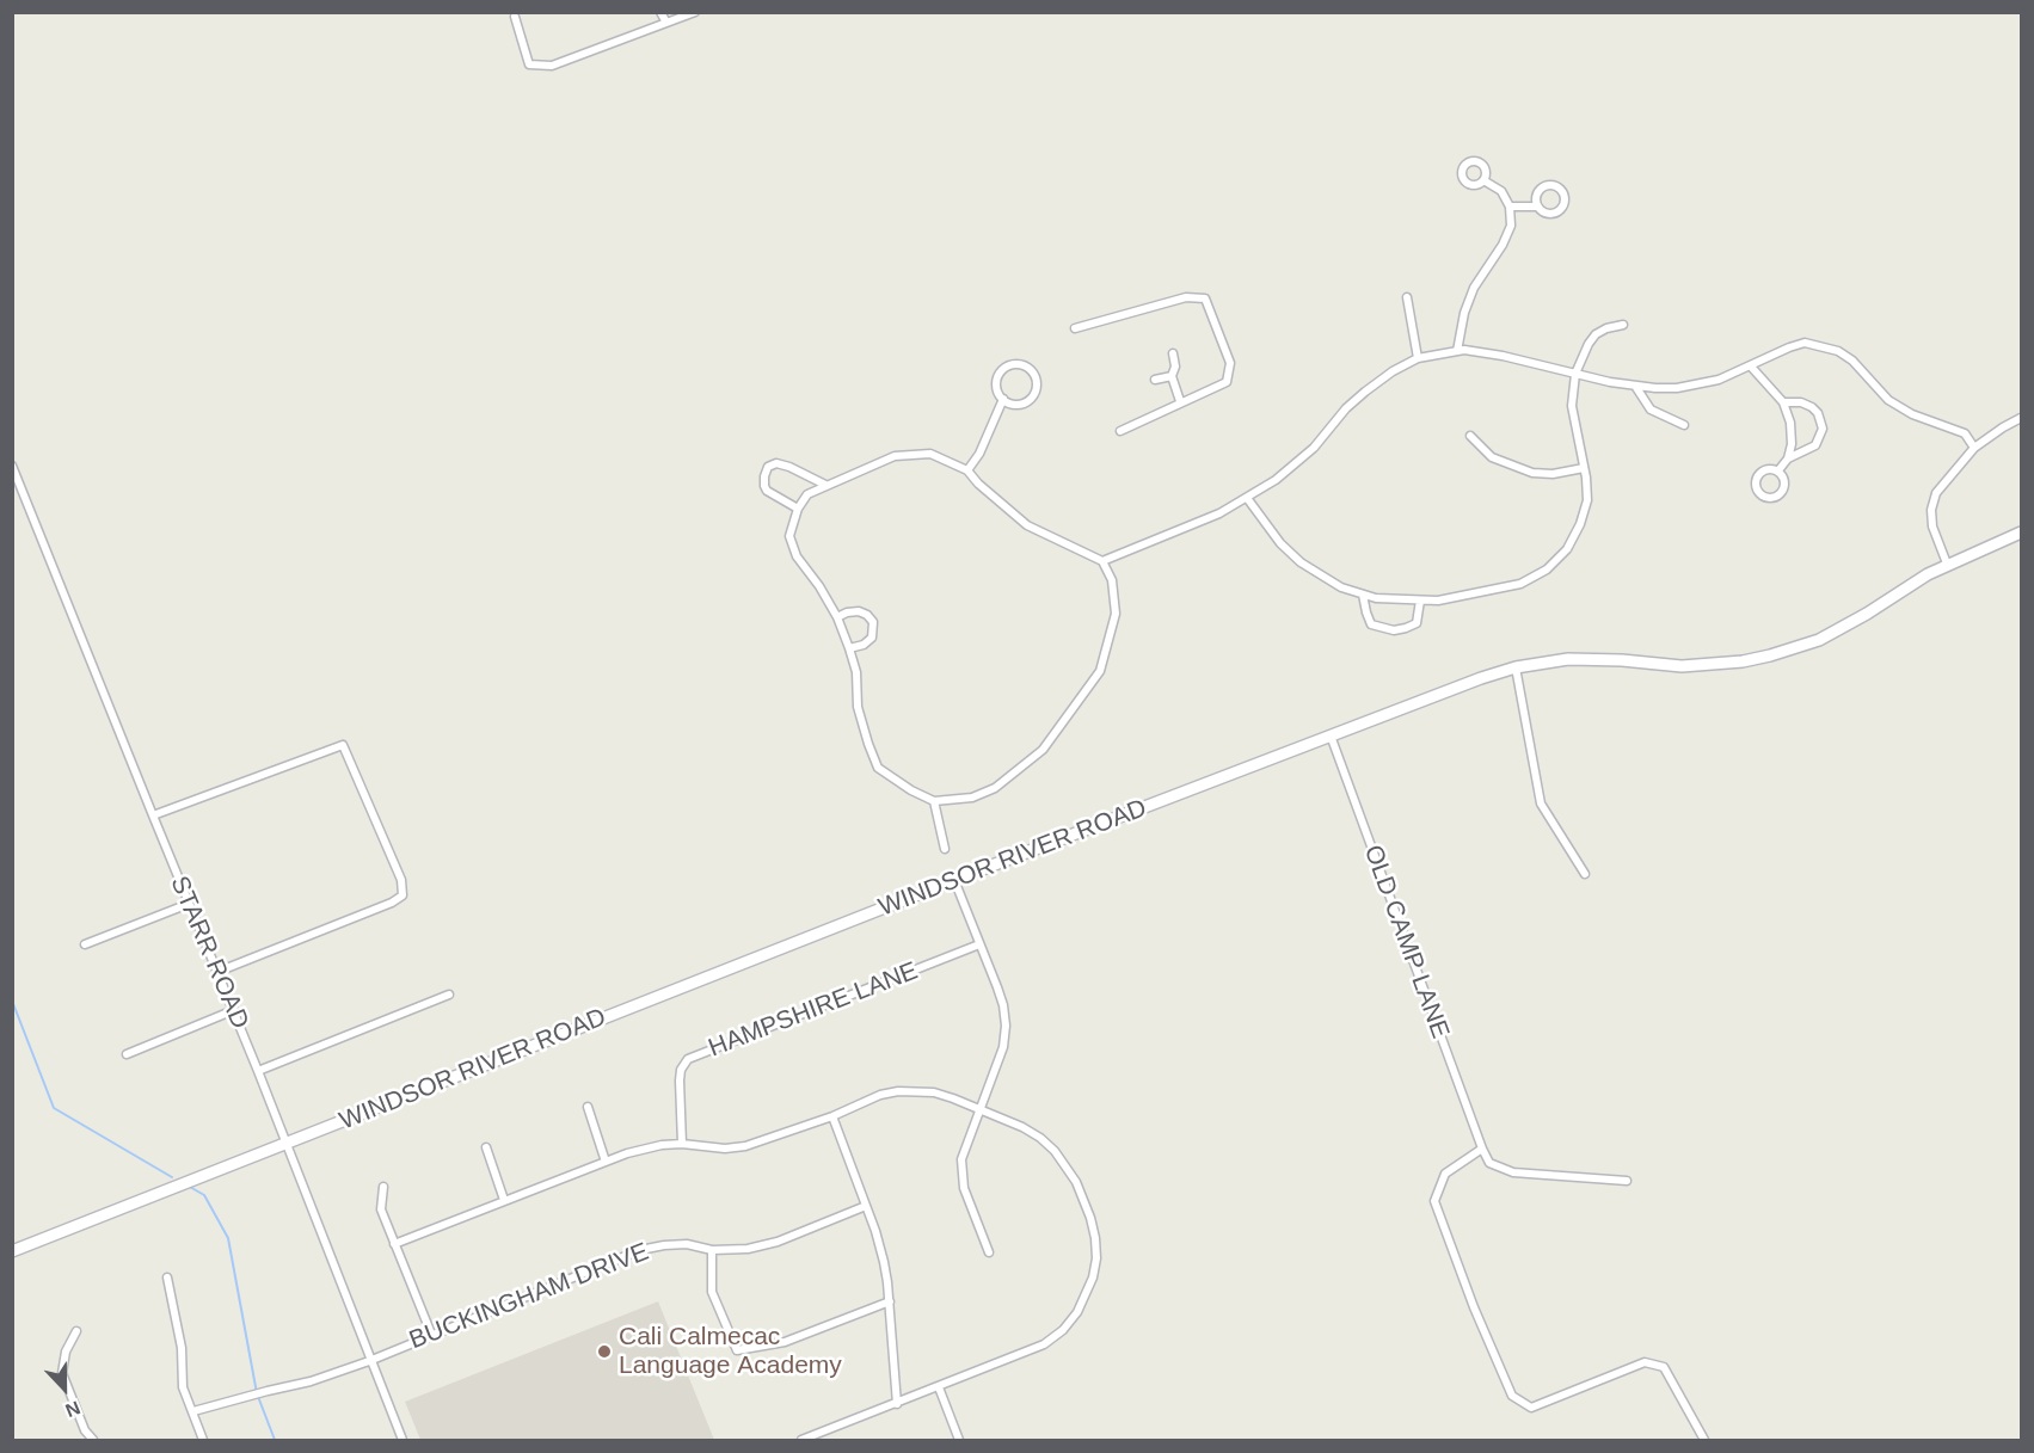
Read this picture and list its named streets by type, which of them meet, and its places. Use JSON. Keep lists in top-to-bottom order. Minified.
{"streets":{"main road":["WINDSOR RIVER ROAD"],"street":["OLD CAMP LANE","STARR ROAD","HAMPSHIRE LANE","BUCKINGHAM DRIVE"]},"crossings":[["WINDSOR RIVER ROAD","OLD CAMP LANE"],["WINDSOR RIVER ROAD","STARR ROAD"],["STARR ROAD","BUCKINGHAM DRIVE"]],"places":["Cali Calmecac Language Academy"],"north":"bottom"}
